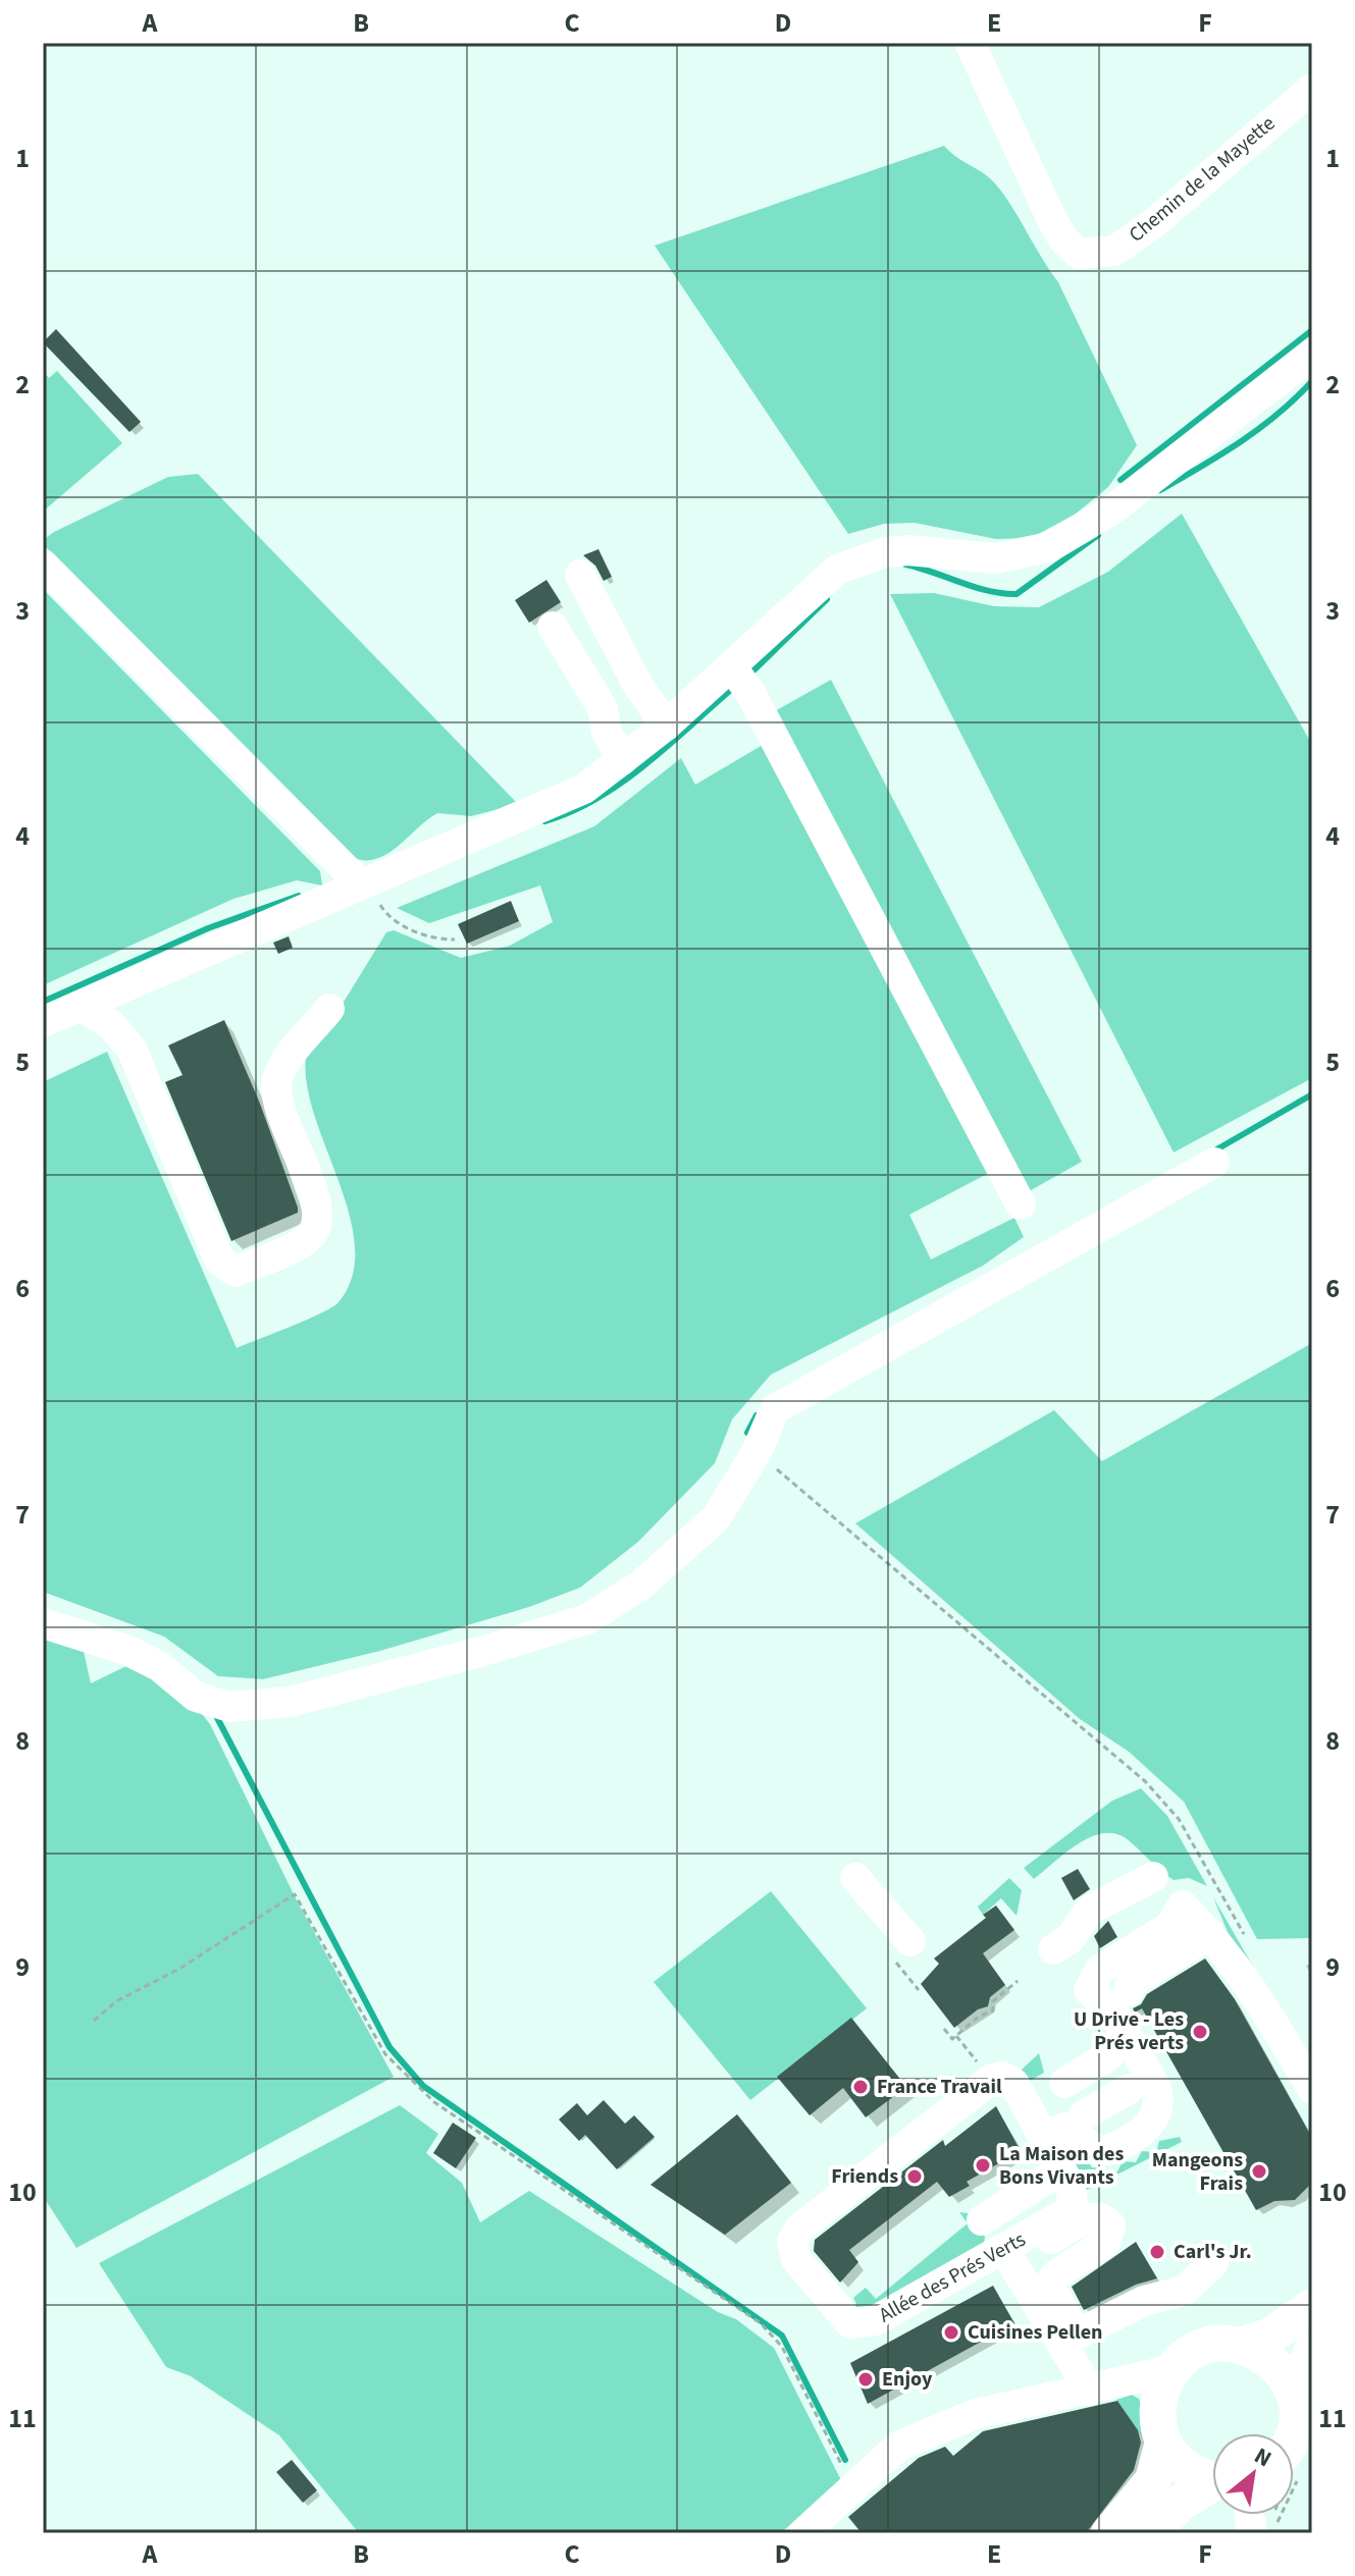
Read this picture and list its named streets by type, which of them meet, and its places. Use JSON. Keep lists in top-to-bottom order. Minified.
{"streets":{"street":["Chemin de la Mayette","Allée des Prés Verts"]},"places":["U Drive - Les Prés verts","France Travail","La Maison des Bons Vivants","Mangeons Frais","Friends","Carl's Jr.","Cuisines Pellen","Enjoy"],"north":"top right","grid":{"columns":["A","B","C","D","E","F"],"rows":["1","2","3","4","5","6","7","8","9","10","11"]}}
